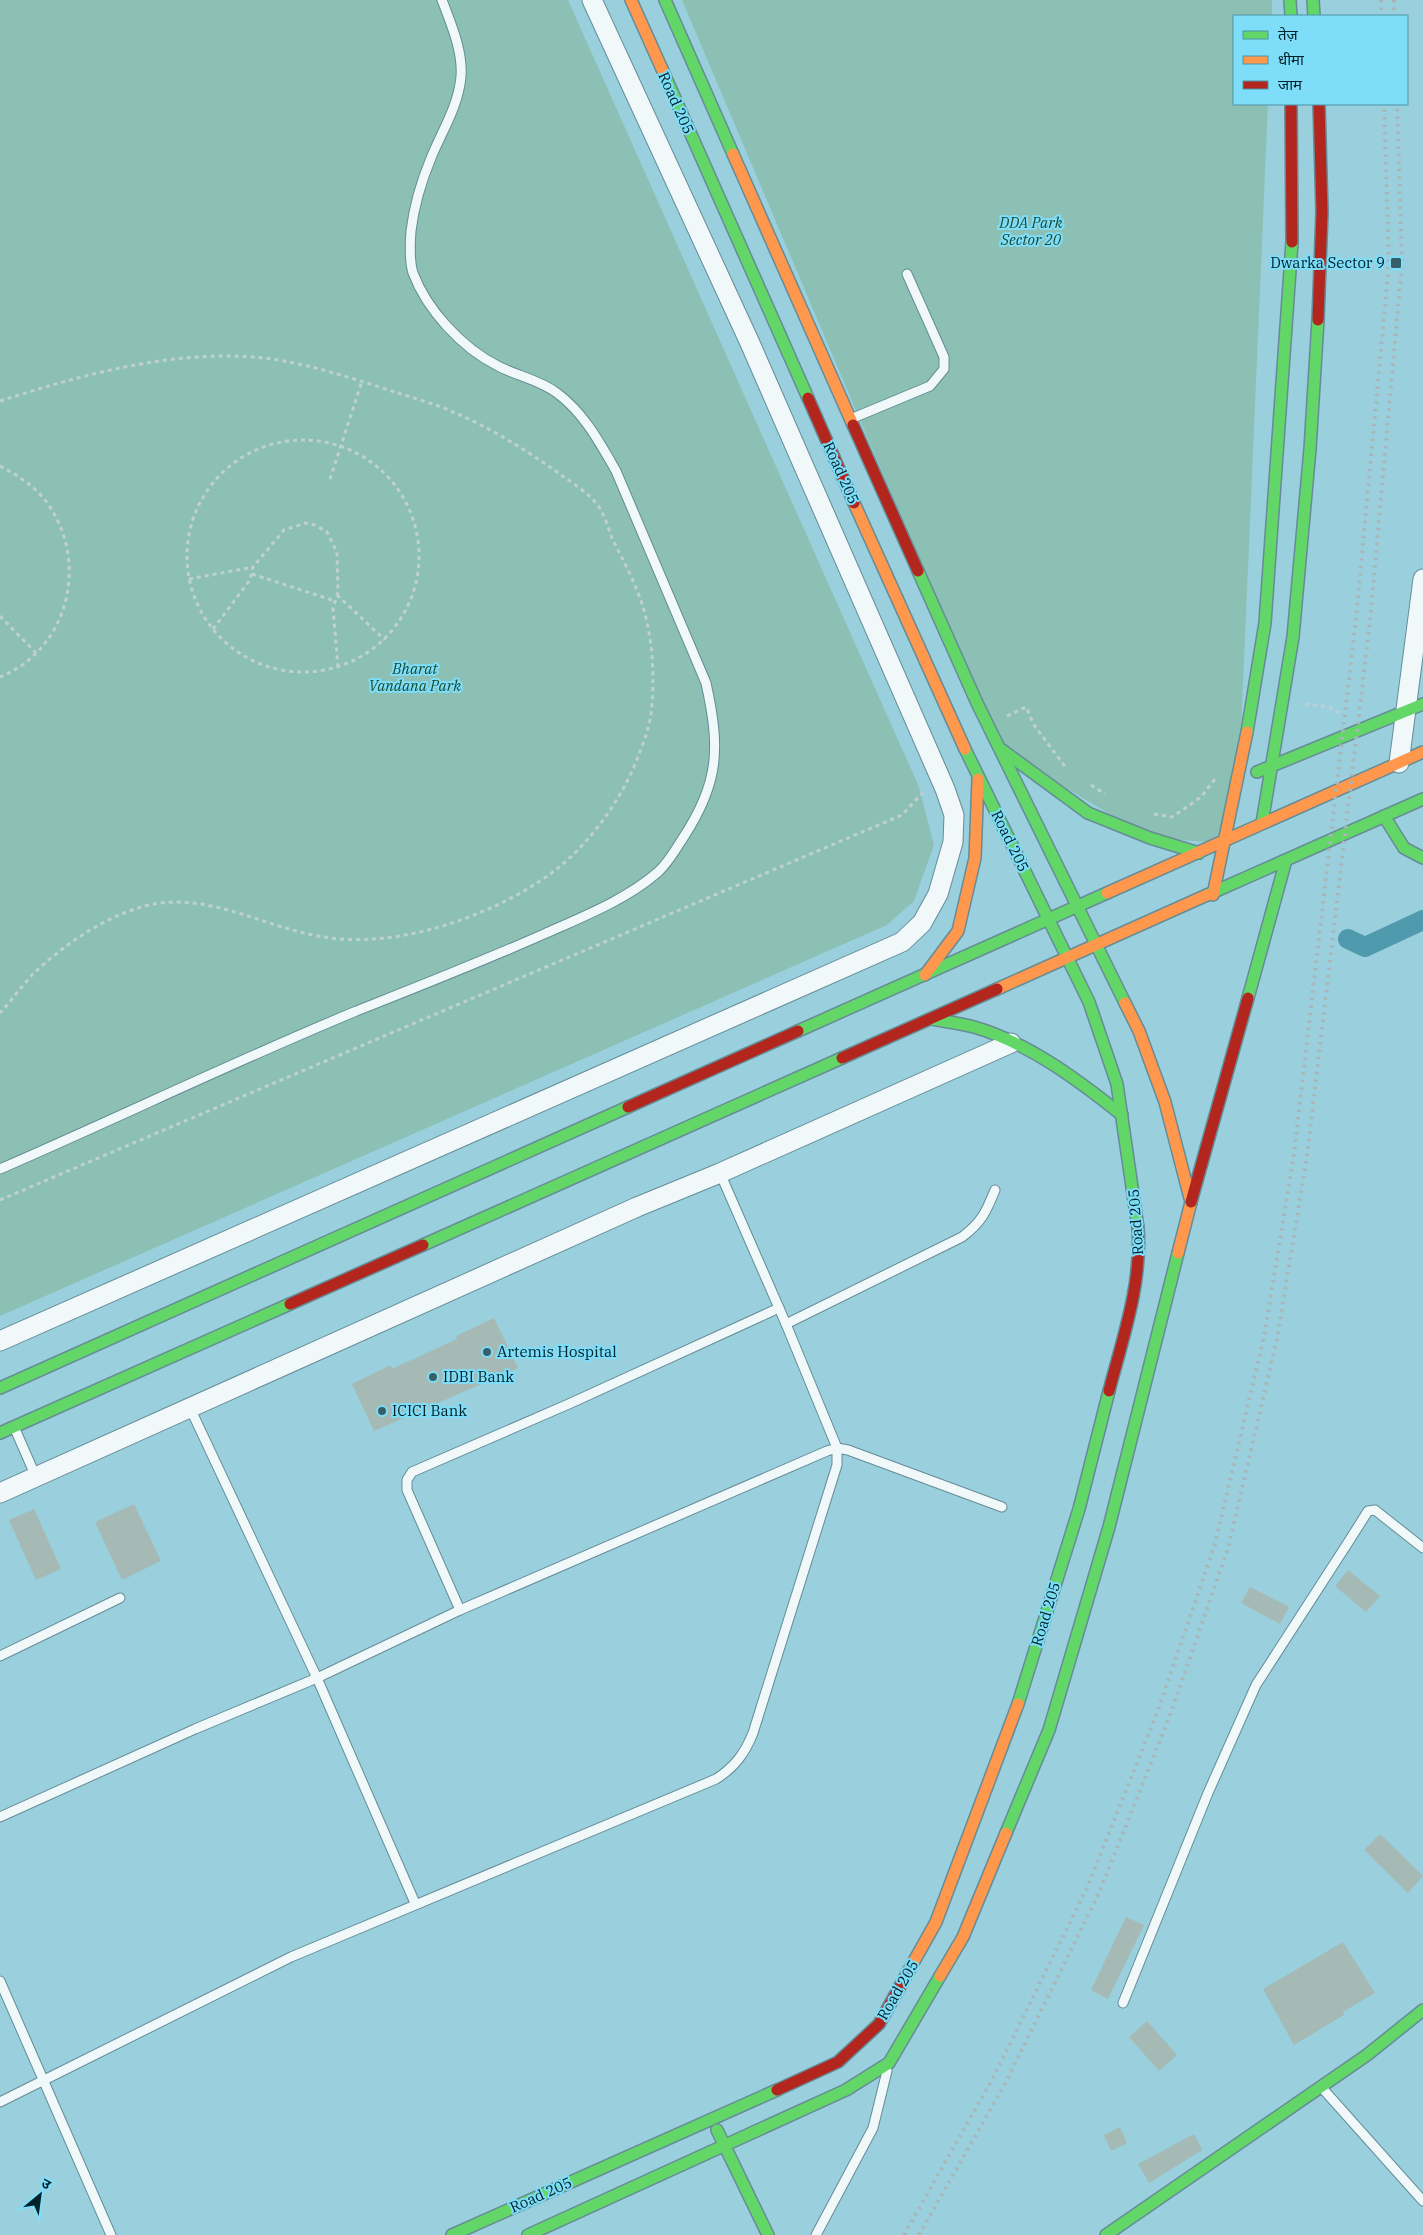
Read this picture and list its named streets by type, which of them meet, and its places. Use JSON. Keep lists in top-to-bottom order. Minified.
{"streets":{"main road":["Road 205"]},"parks":["DDA Park Sector 20","Bharat Vandana Park"],"places":{"transit":["Dwarka Sector 9"],"other":["Artemis Hospital","IDBI Bank","ICICI Bank"]},"legend":["तेज़","धीमा","जाम"],"north":"top right"}
